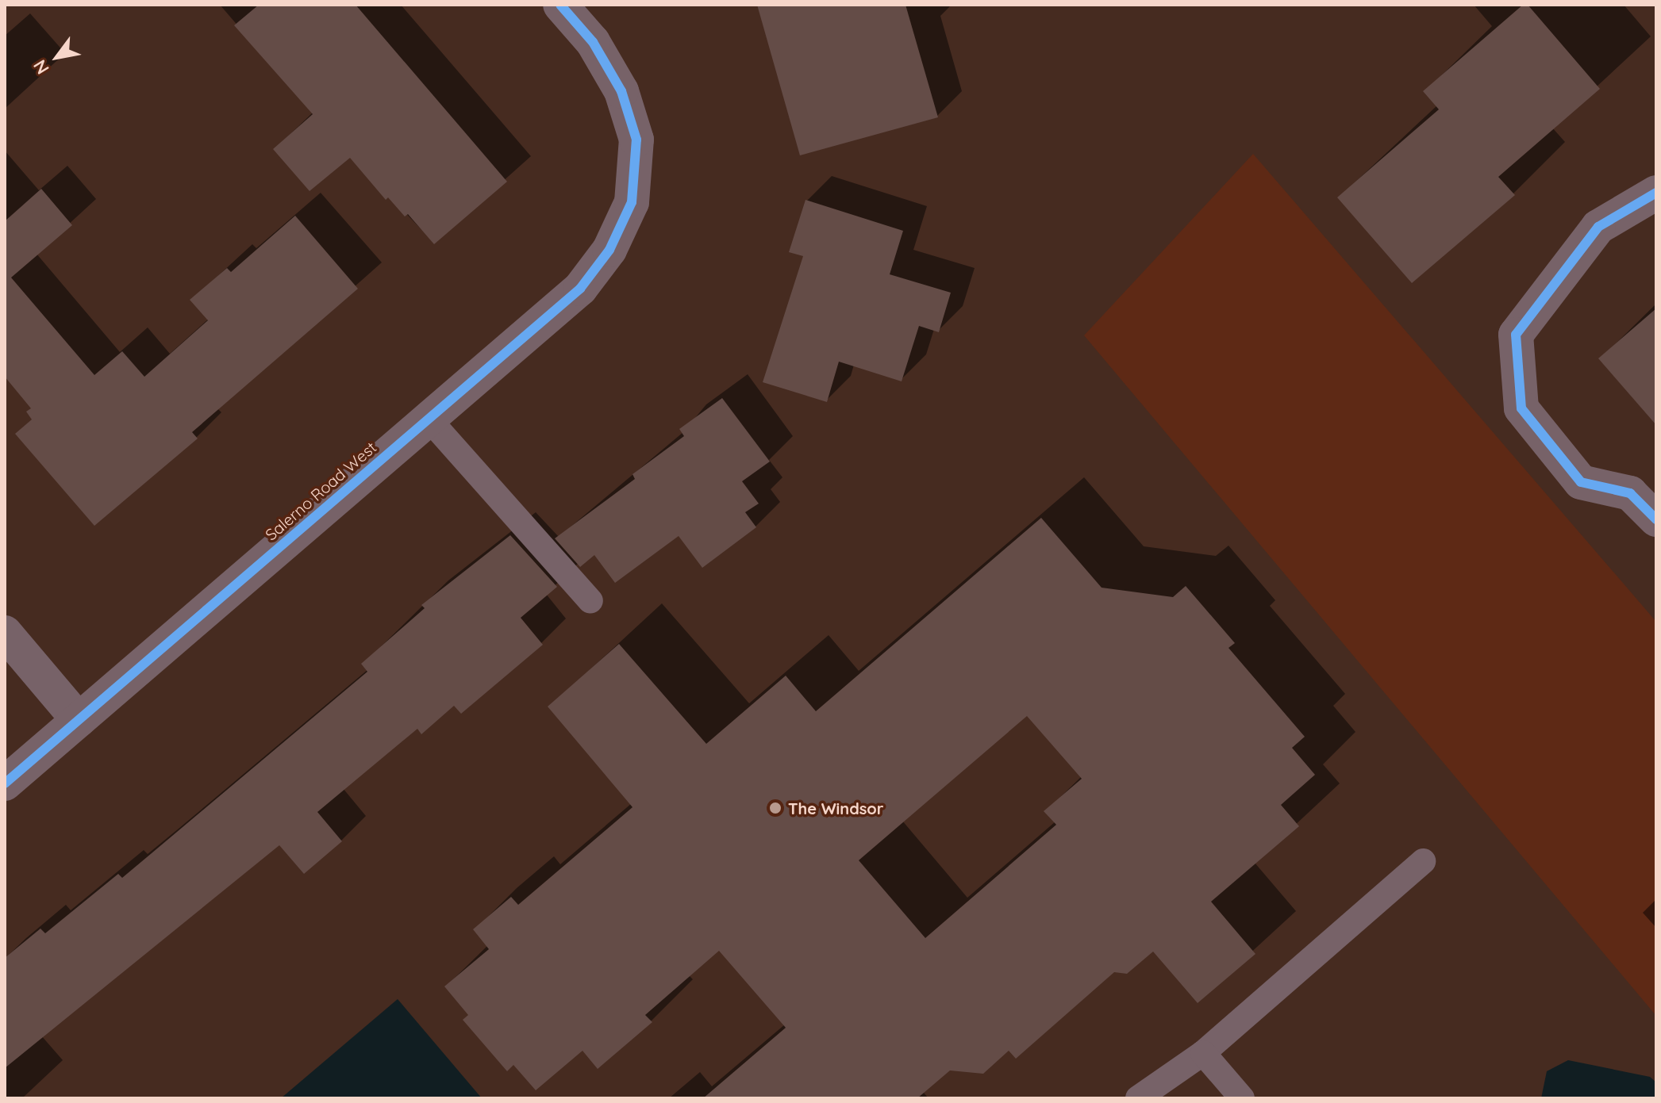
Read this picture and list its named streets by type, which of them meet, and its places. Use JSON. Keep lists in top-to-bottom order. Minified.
{"streets":{"street":["Salerno Road West"]},"places":["The Windsor"],"north":"bottom left"}
